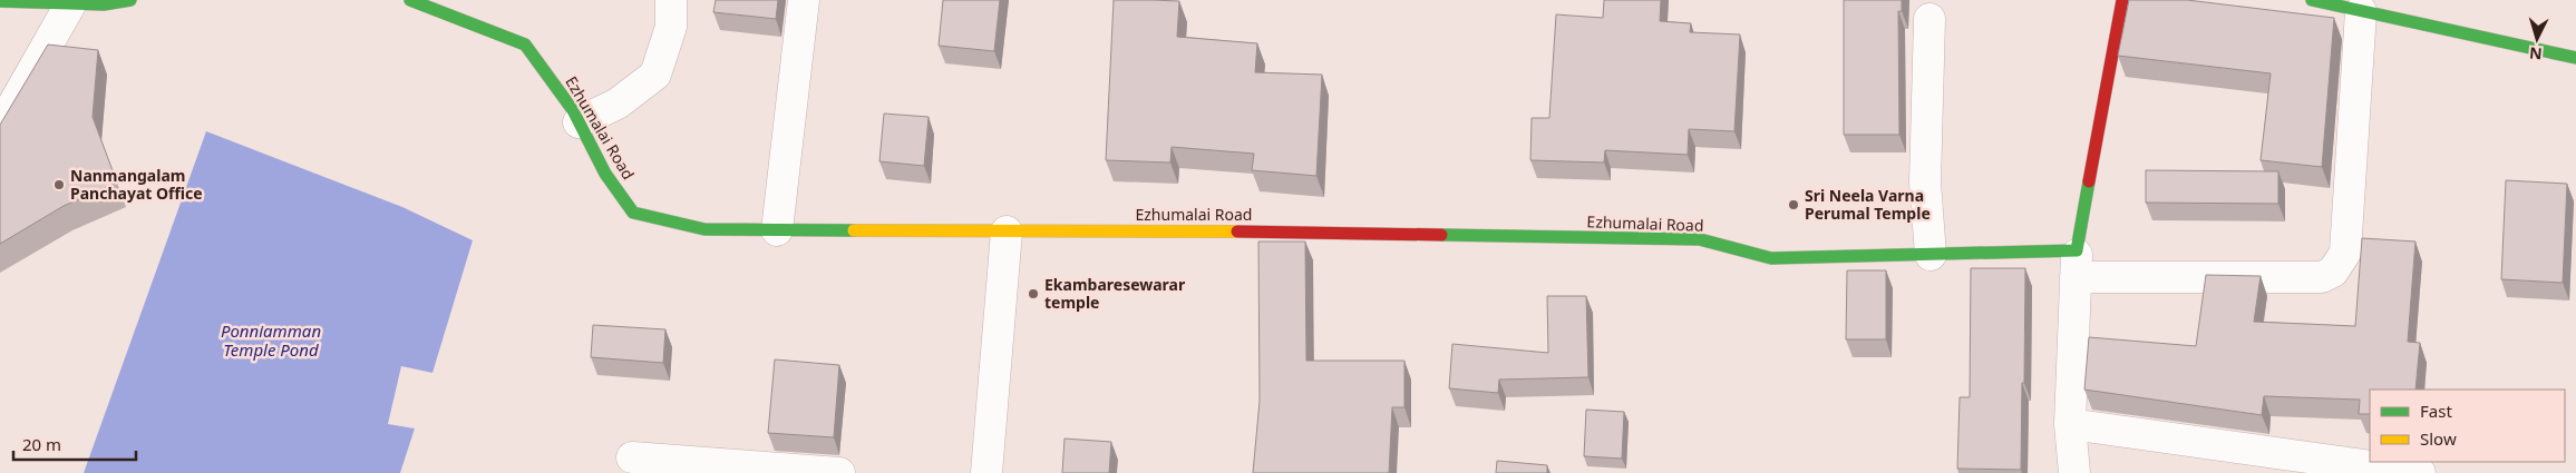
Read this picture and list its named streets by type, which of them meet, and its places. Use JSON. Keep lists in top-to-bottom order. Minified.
{"streets":{"street":["Ezhumalai Road"]},"water":["Ponniamman Temple Pond"],"places":["Nanmangalam Panchayat Office","Sri Neela Varna Perumal Temple","Ekambaresewarar temple"],"legend":["Fast","Slow"],"scale_bar":"20 m","north":"bottom"}
